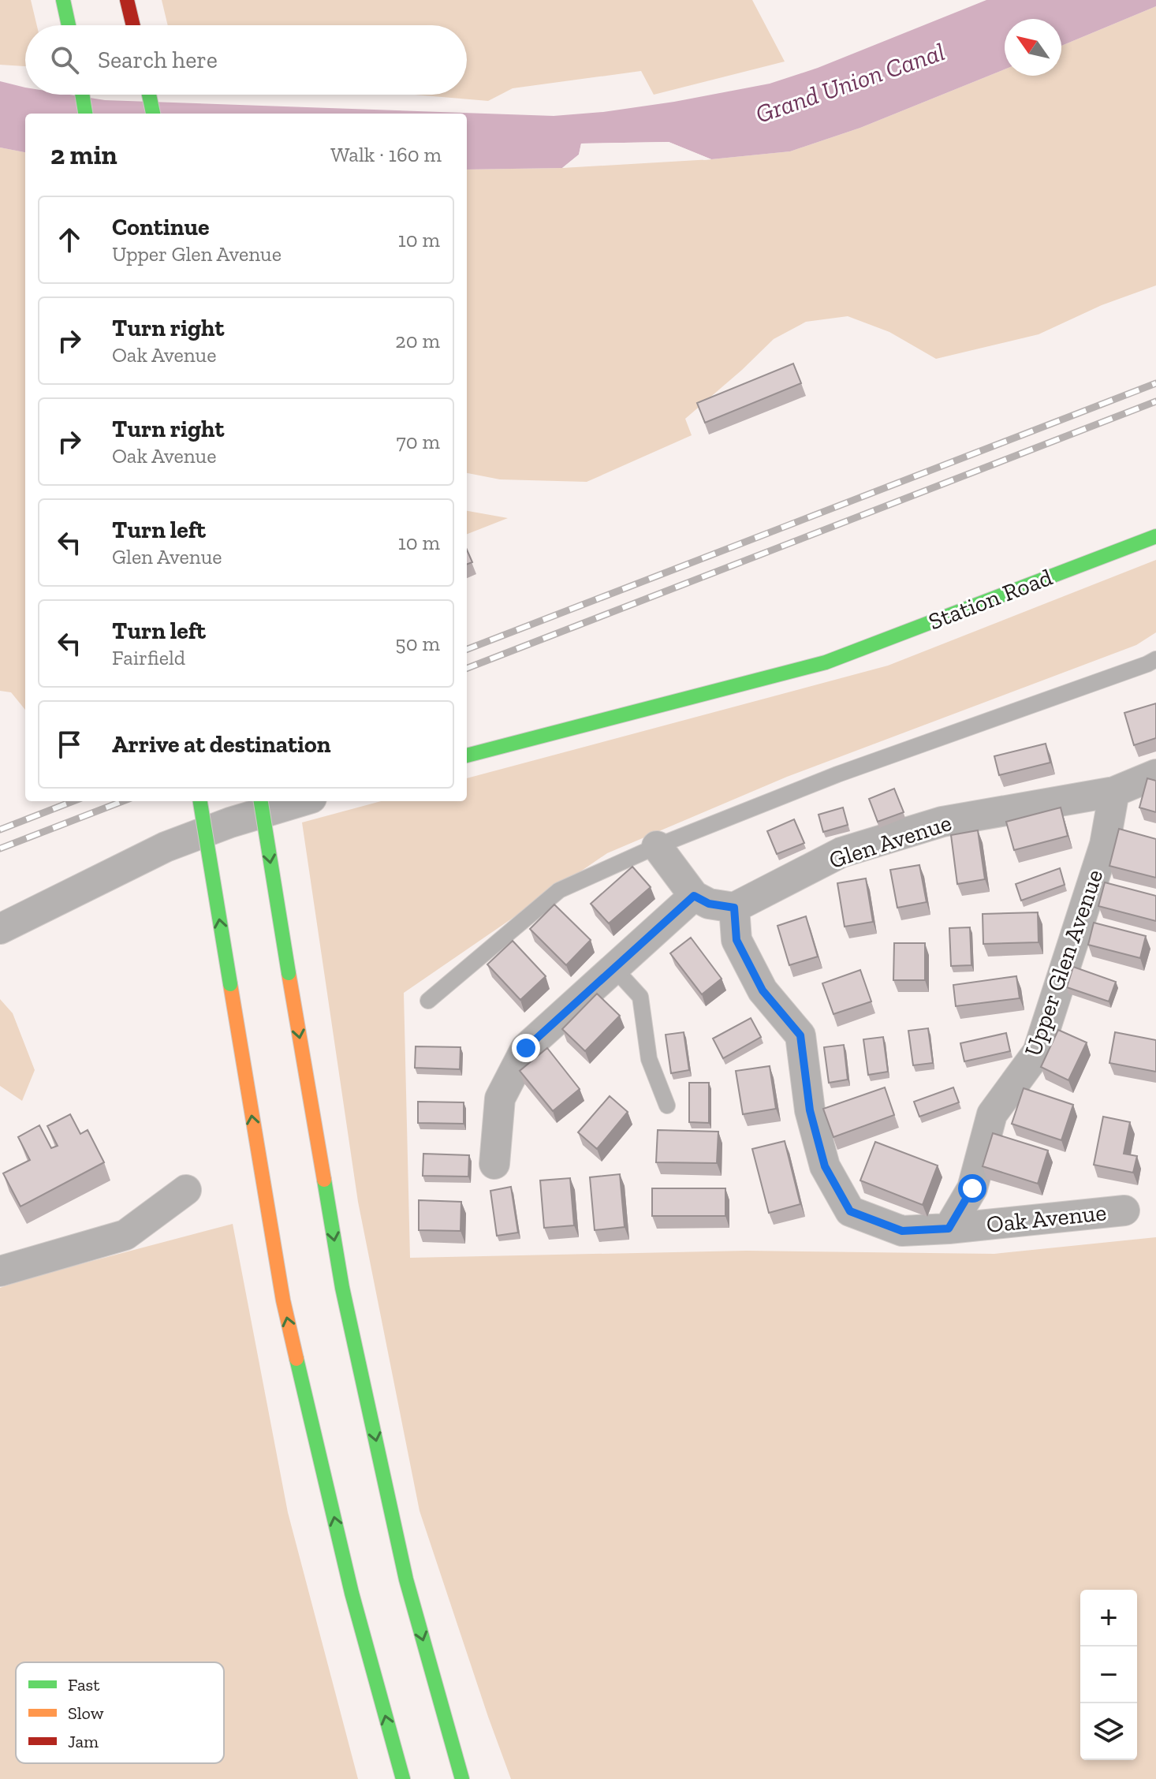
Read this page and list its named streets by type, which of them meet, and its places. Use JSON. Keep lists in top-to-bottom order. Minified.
{"streets":{"main road":["Station Road"],"street":["Glen Avenue","Upper Glen Avenue","Oak Avenue"]},"crossings":[["Glen Avenue","Upper Glen Avenue"],["Glen Avenue","Oak Avenue"],["Upper Glen Avenue","Oak Avenue"]],"water":["Grand Union Canal"],"legend":["Fast","Slow","Jam"],"north":"top left","page":{"search":"Search here","heading":["2 min","Walk · 160 m"],"list":[["Continue","Upper Glen Avenue","10 m"],["Turn right","Oak Avenue","20 m"],["Turn right","Oak Avenue","70 m"],["Turn left","Glen Avenue","10 m"],["Turn left","Fairfield","50 m"],"Arrive at destination"],"map_buttons":["+","−"]}}
